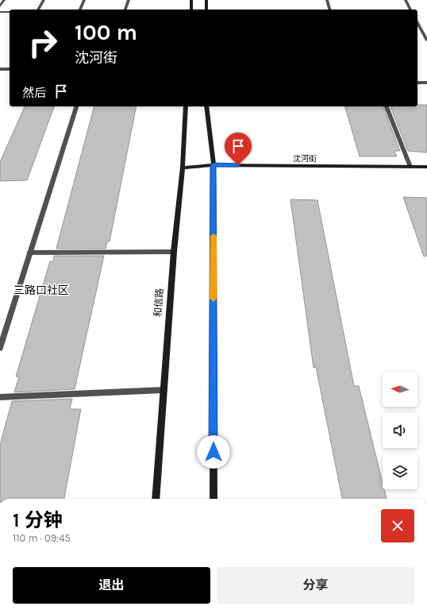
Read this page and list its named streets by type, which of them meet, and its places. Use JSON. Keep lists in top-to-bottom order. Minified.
{"streets":{"street":["沈河街","和信路"]},"crossings":[["沈河街","和信路"]],"districts":["三路口社区"],"north":"left","page":{"turn":["100 m","沈河街"],"then":"然后","heading":["1 分钟","110 m · 09:45"],"buttons":["退出","分享"]}}
